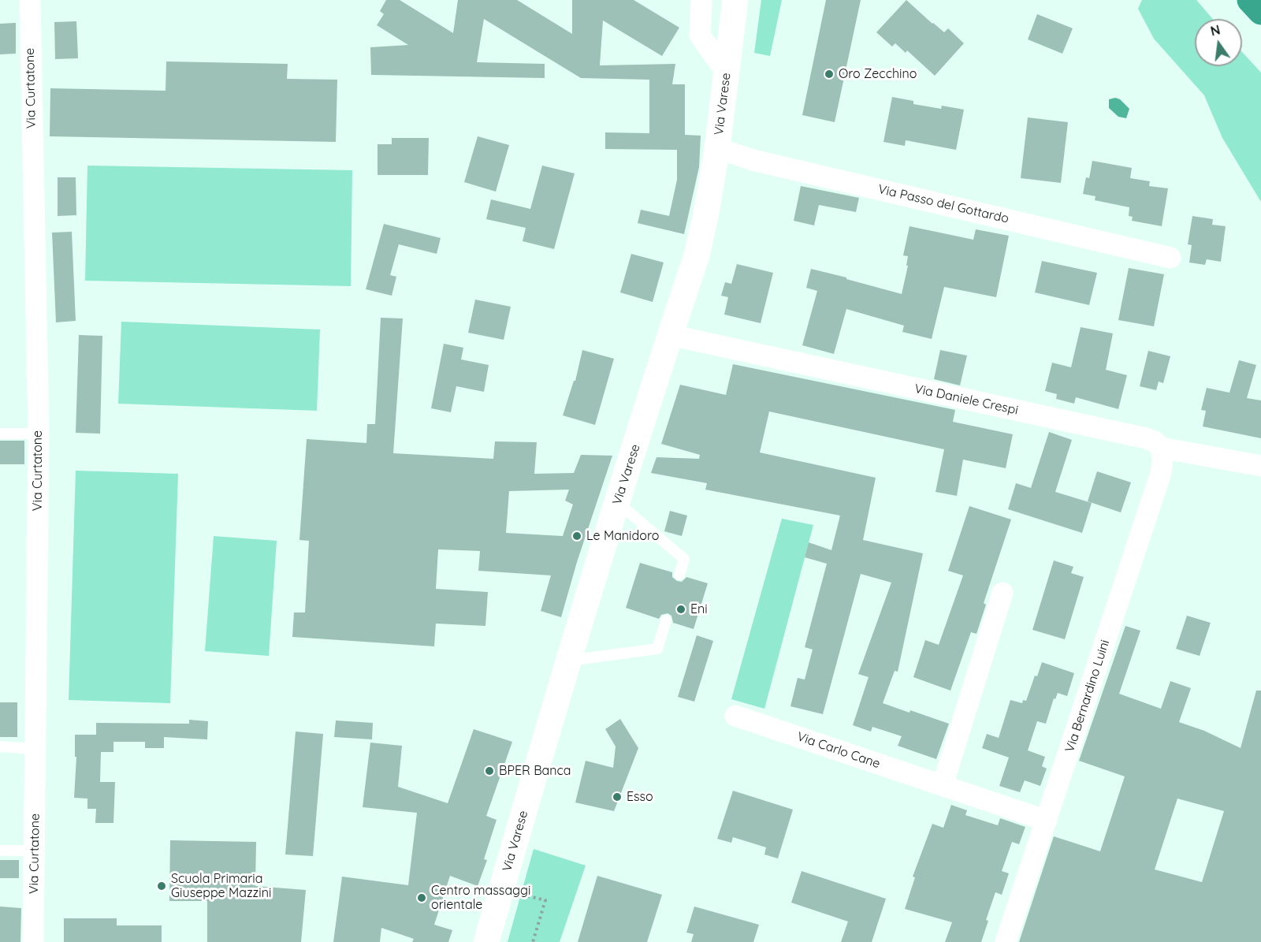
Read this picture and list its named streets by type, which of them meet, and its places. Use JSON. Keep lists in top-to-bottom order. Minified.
{"streets":{"main road":["Via Varese"],"street":["Via Curtatone","Via Passo del Gottardo","Via Daniele Crespi","Via Bernardino Luini","Via Carlo Cane"]},"crossings":[["Via Varese","Via Passo del Gottardo"],["Via Varese","Via Daniele Crespi"],["Via Daniele Crespi","Via Bernardino Luini"],["Via Bernardino Luini","Via Carlo Cane"]],"places":["Oro Zecchino","Le Manidoro","Eni","BPER Banca","Esso","Scuola Primaria Giuseppe Mazzini","Centro massaggi orientale"],"north":"top"}
